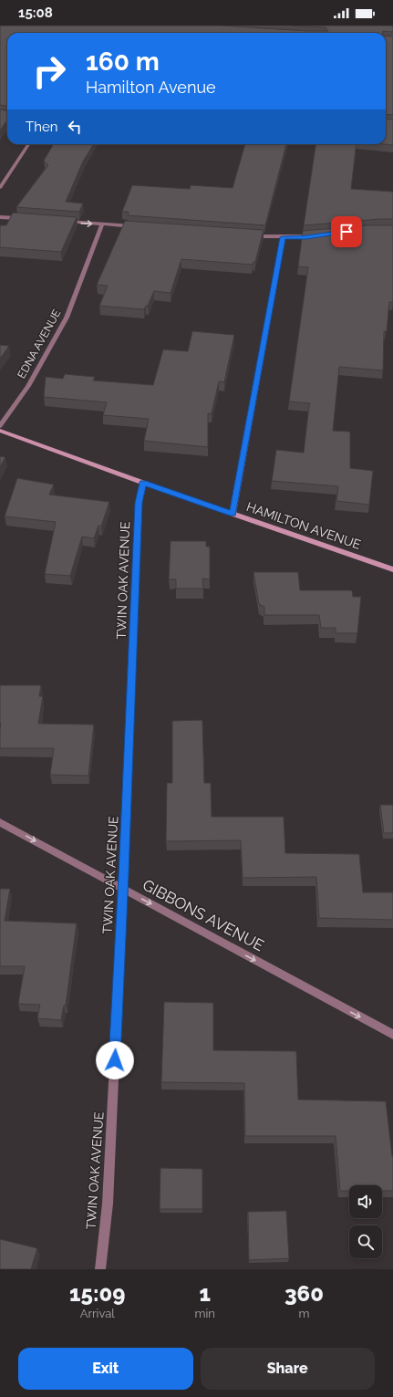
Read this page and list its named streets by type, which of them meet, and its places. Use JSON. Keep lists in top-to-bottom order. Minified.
{"streets":{"street":["EDNA AVENUE","HAMILTON AVENUE","TWIN OAK AVENUE","GIBBONS AVENUE"]},"crossings":[["HAMILTON AVENUE","TWIN OAK AVENUE"],["TWIN OAK AVENUE","GIBBONS AVENUE"]],"one_way":["GIBBONS AVENUE"],"page":{"status":"15:08","turn":["160 m","Hamilton Avenue"],"then":"Then","eta":["15:09","Arrival","1","min","360","m"],"buttons":["Exit","Share"]}}
